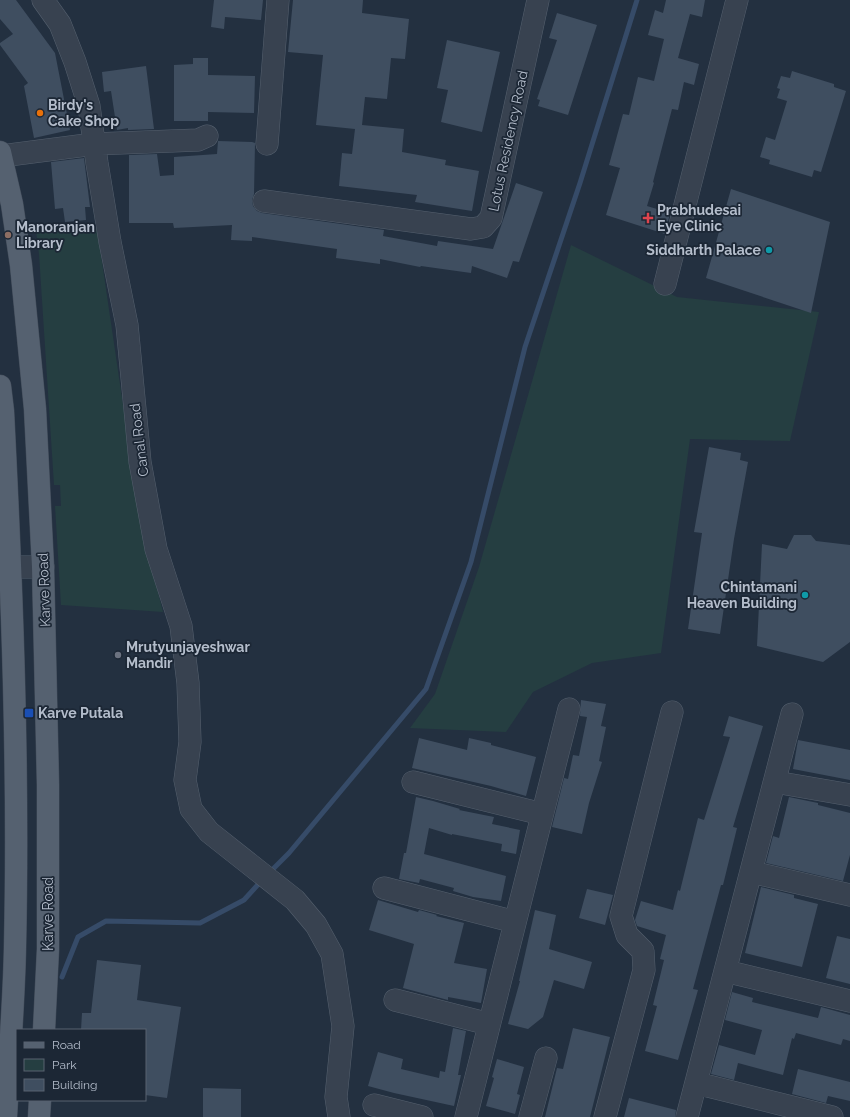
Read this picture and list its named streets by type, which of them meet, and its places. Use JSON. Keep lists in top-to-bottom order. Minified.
{"streets":{"main road":["Karve Road"],"street":["Lotus Residency Road","Canal Road"]},"places":{"other":["Birdy's Cake Shop","Manoranjan Library","Siddharth Palace","Chintamani Heaven Building","Mrutyunjayeshwar Mandir"],"health":["Prabhudesai Eye Clinic"],"transit":["Karve Putala"]},"legend":["Road","Park","Building"]}
